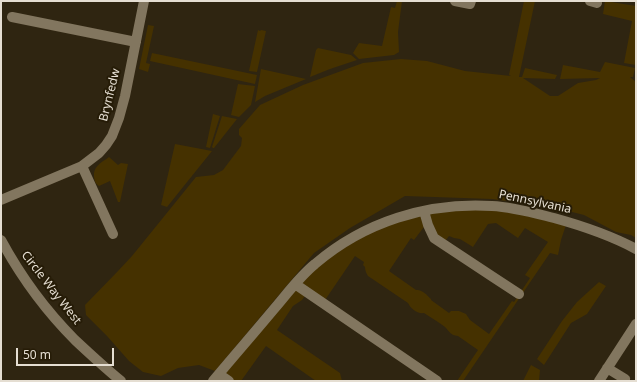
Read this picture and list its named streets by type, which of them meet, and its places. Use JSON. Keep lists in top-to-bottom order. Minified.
{"streets":{"street":["Brynfedw","Pennsylvania","Circle Way West"]},"scale_bar":"50 m"}
